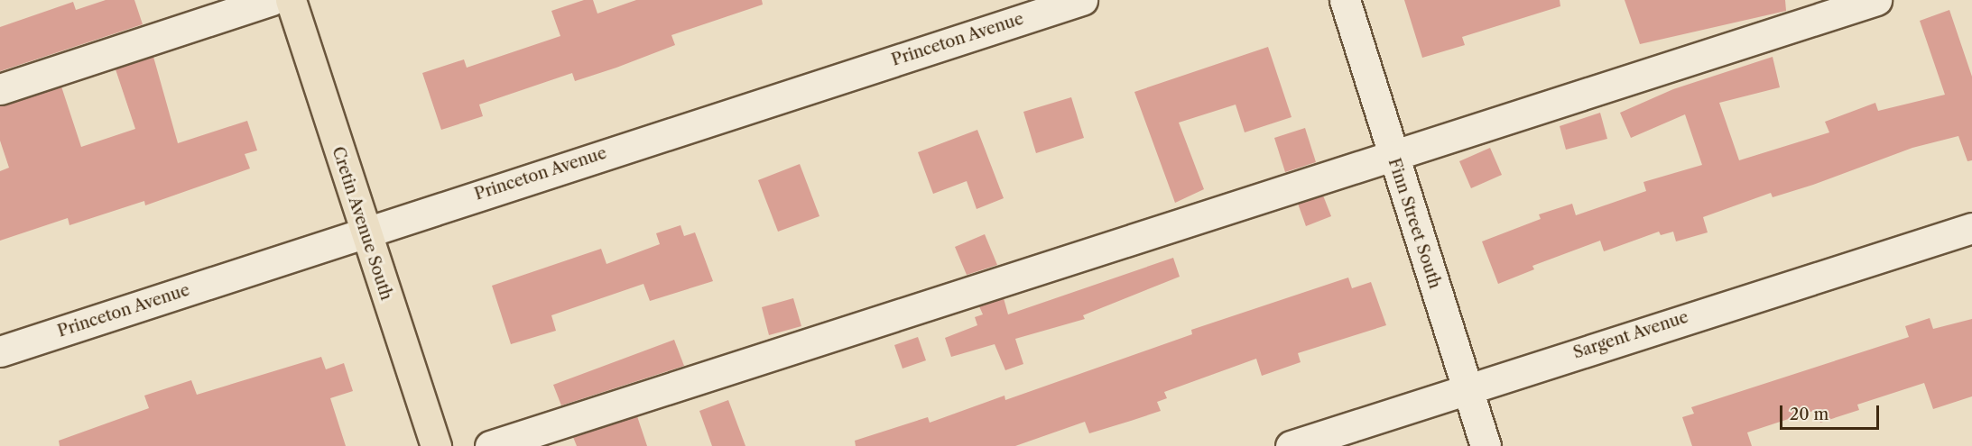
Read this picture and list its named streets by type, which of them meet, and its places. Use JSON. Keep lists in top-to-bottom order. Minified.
{"streets":{"main road":["Cretin Avenue South"],"street":["Princeton Avenue","Finn Street South","Sargent Avenue"]},"crossings":[["Princeton Avenue","Cretin Avenue South"],["Finn Street South","Sargent Avenue"]],"scale_bar":"20 m"}
